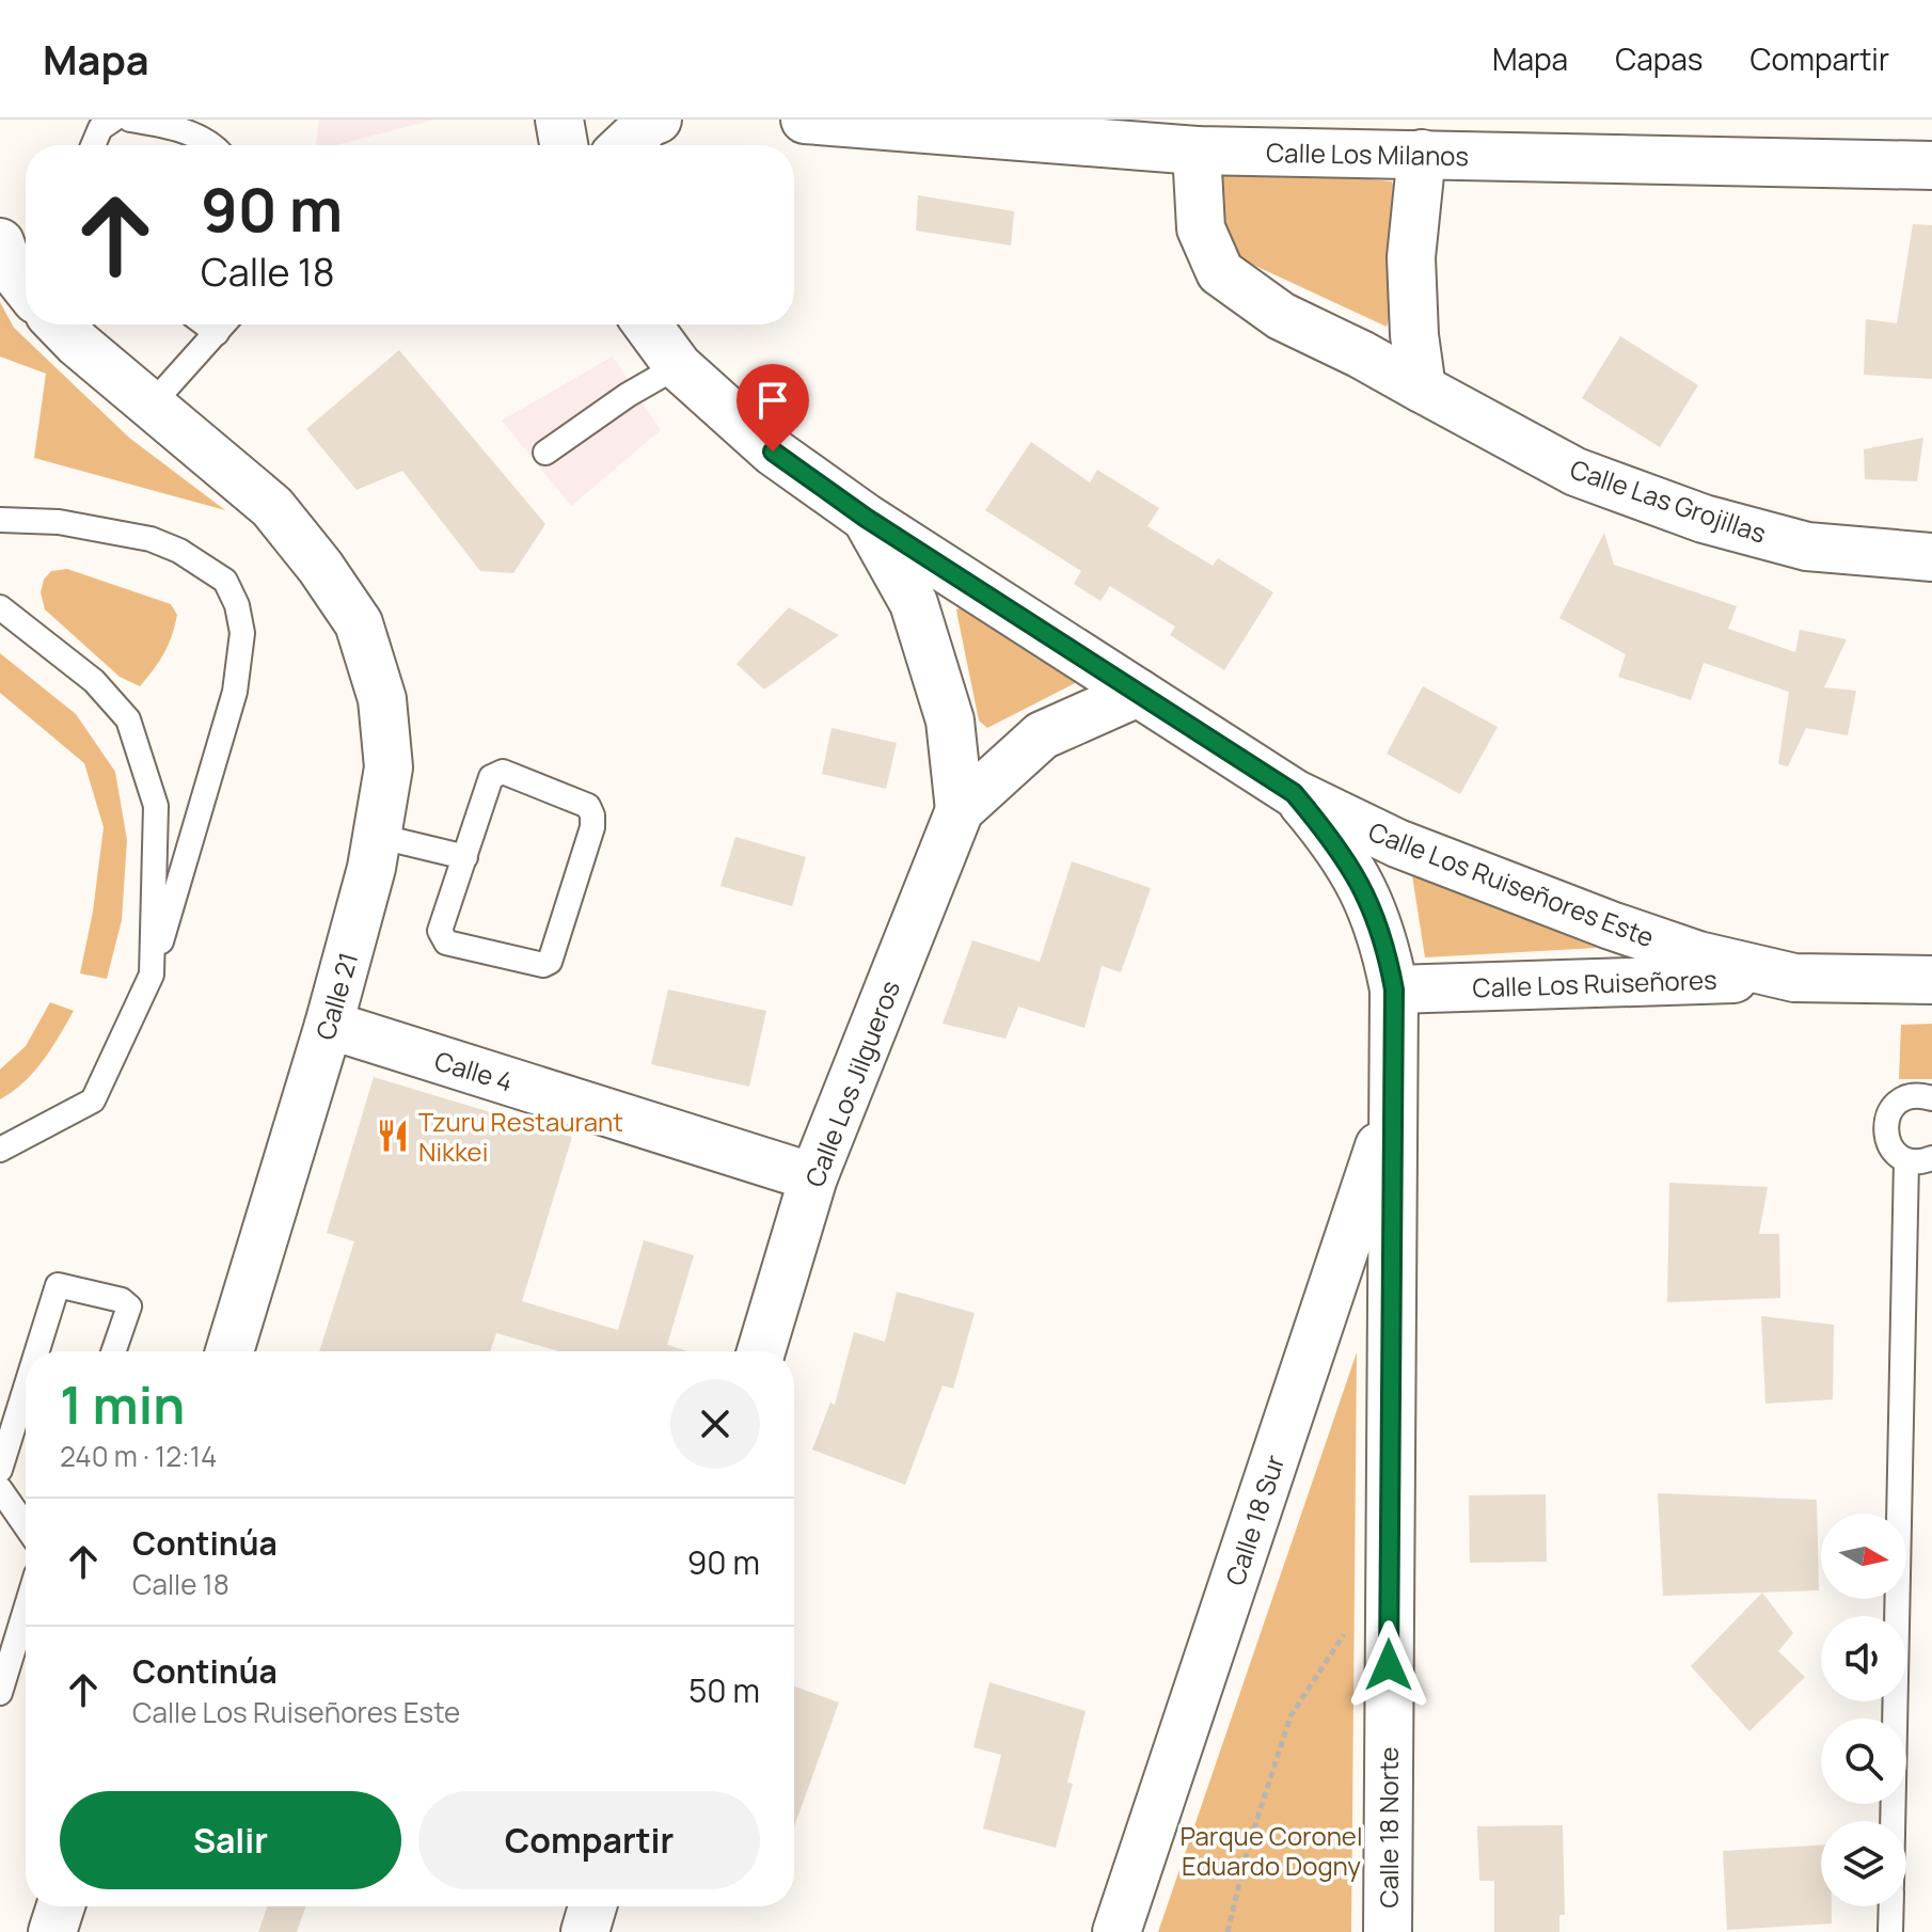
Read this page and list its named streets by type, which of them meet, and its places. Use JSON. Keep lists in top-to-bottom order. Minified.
{"streets":{"street":["Calle Los Milanos","Calle Las Grojillas","Calle Los Ruiseñores Este","Calle Los Ruiseñores","Calle 21","Calle 4","Calle Los Jilgueros","Calle 18 Sur","Calle 18 Norte"]},"crossings":[["Calle Los Milanos","Calle Las Grojillas"],["Calle Los Ruiseñores Este","Calle Los Ruiseñores"],["Calle Los Ruiseñores Este","Calle Los Jilgueros"],["Calle Los Ruiseñores Este","Calle 18 Norte"],["Calle Los Ruiseñores","Calle 18 Norte"],["Calle 21","Calle 4"],["Calle 4","Calle Los Jilgueros"],["Calle 18 Sur","Calle 18 Norte"]],"parks":["Parque Coronel Eduardo Dogny"],"places":{"restaurant":["Tzuru Restaurant Nikkei"]},"north":"right","page":{"header":"Mapa","nav":["Mapa","Capas","Compartir"],"turn":["90 m","Calle 18"],"heading":["1 min","240 m · 12:14"],"list":[{"name":"Continúa","note":"Calle 18","value":"90 m"},{"name":"Continúa","note":"Calle Los Ruiseñores Este","value":"50 m"}],"buttons":["Salir","Compartir"]}}
